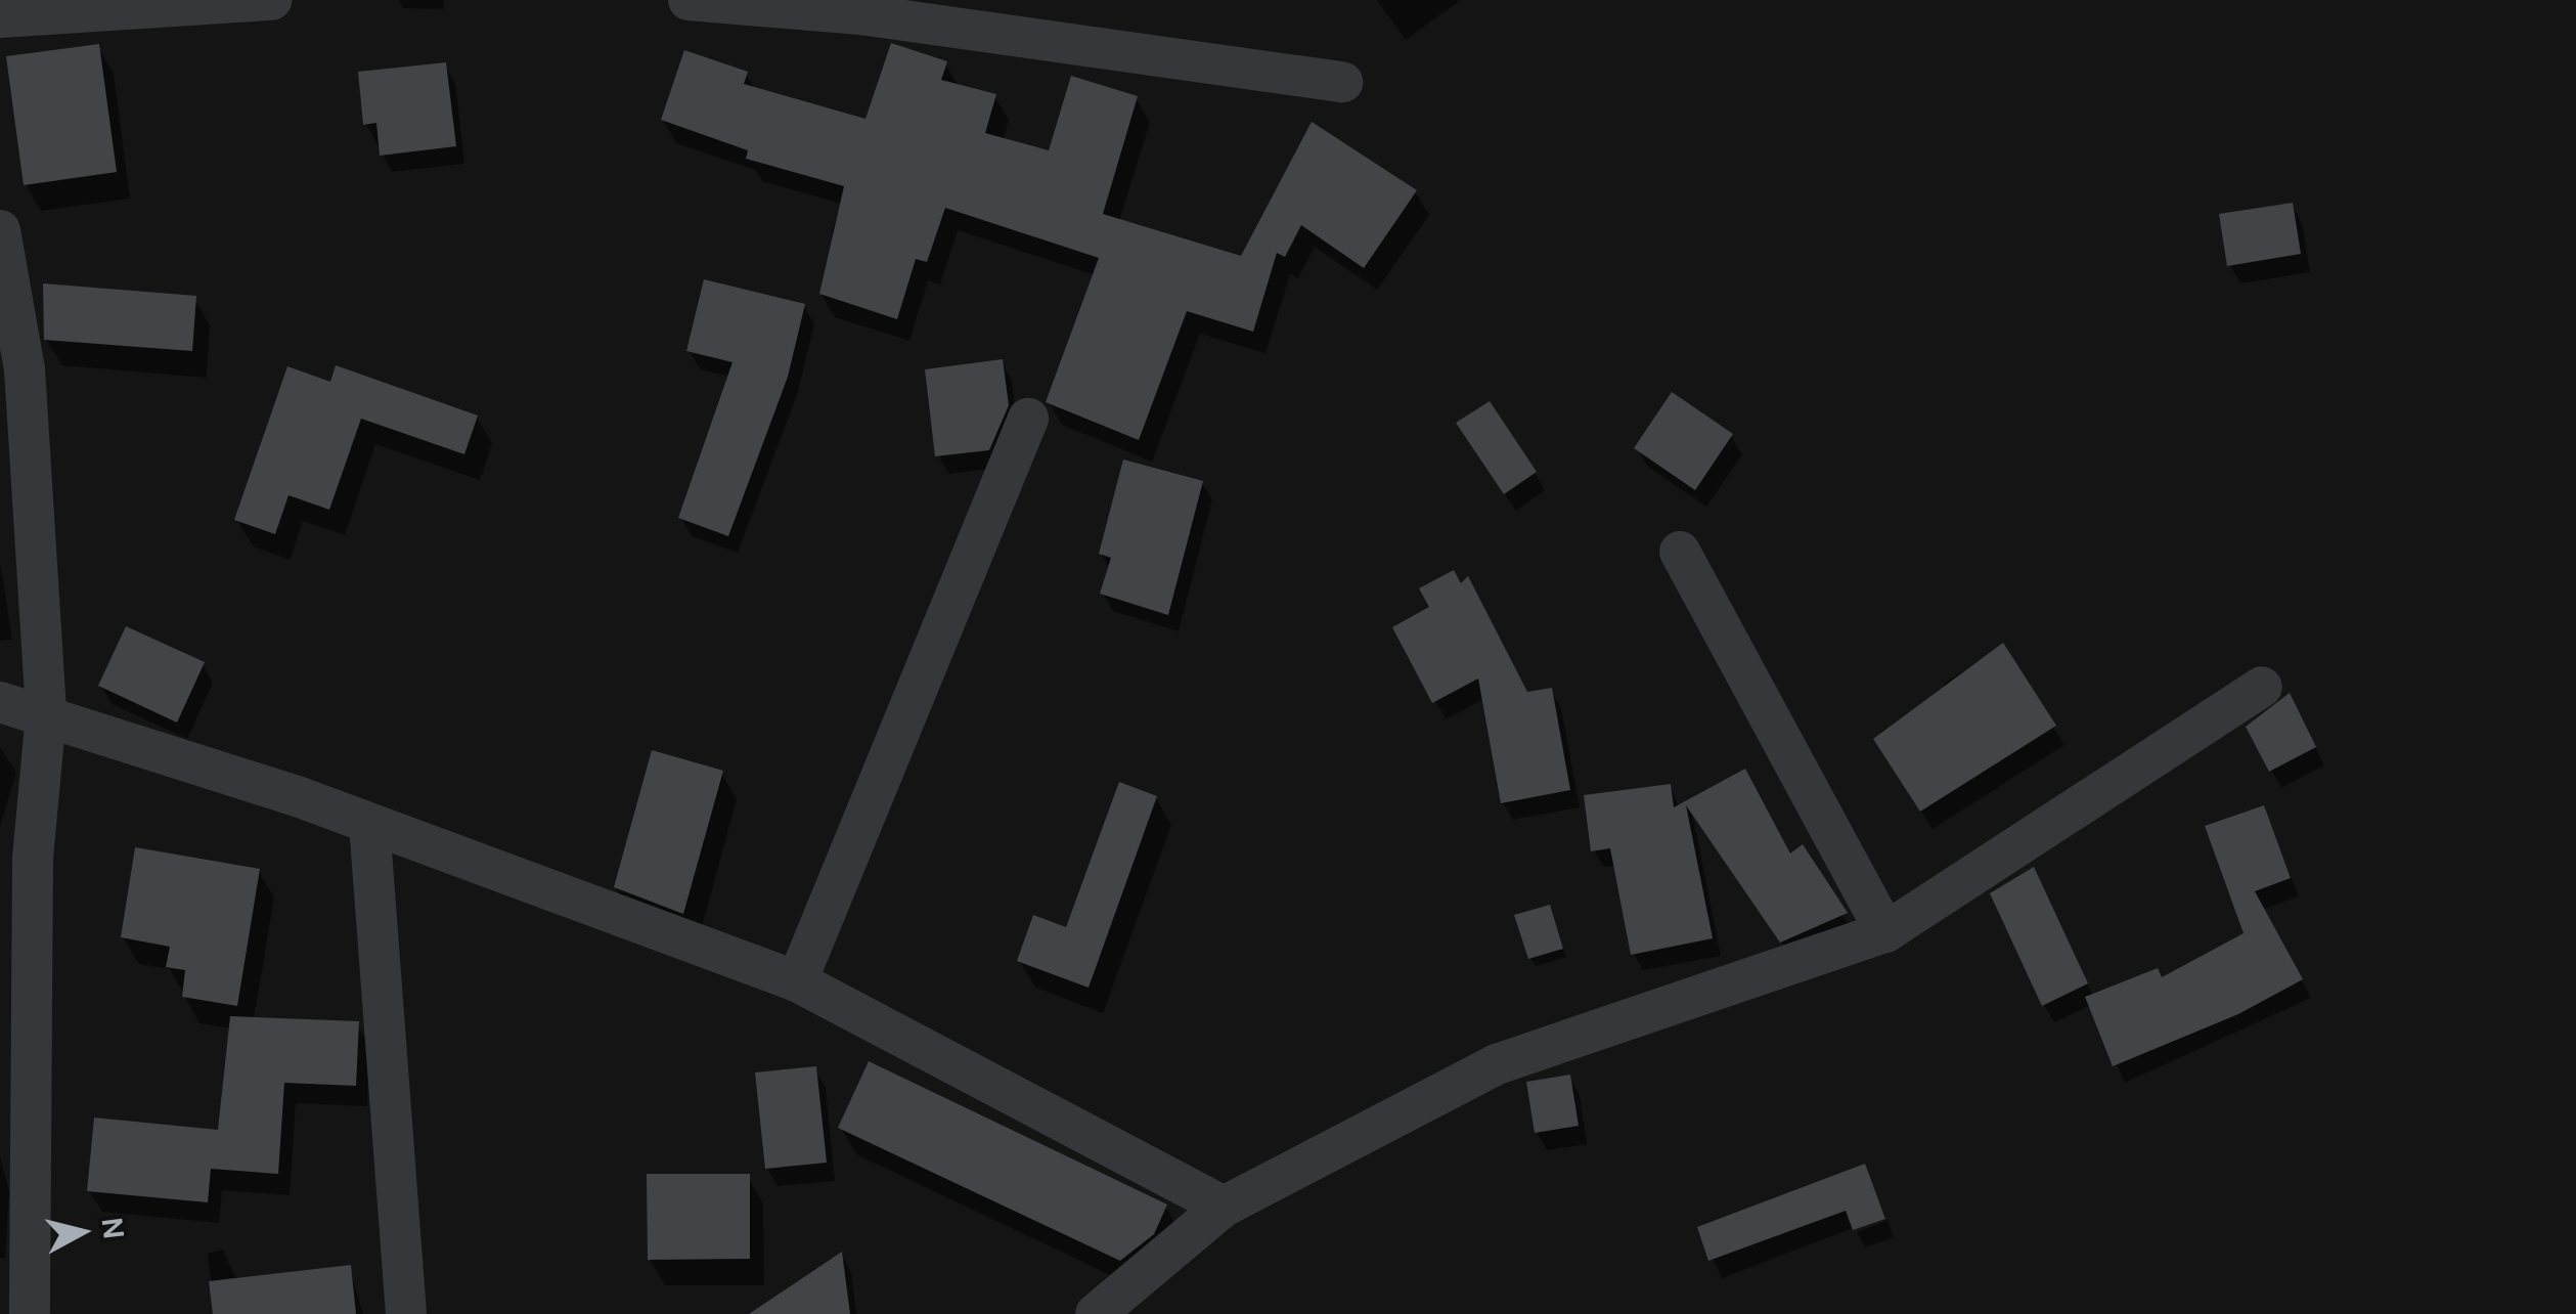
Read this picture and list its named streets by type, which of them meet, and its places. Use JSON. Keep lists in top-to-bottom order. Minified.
{"north":"right"}
